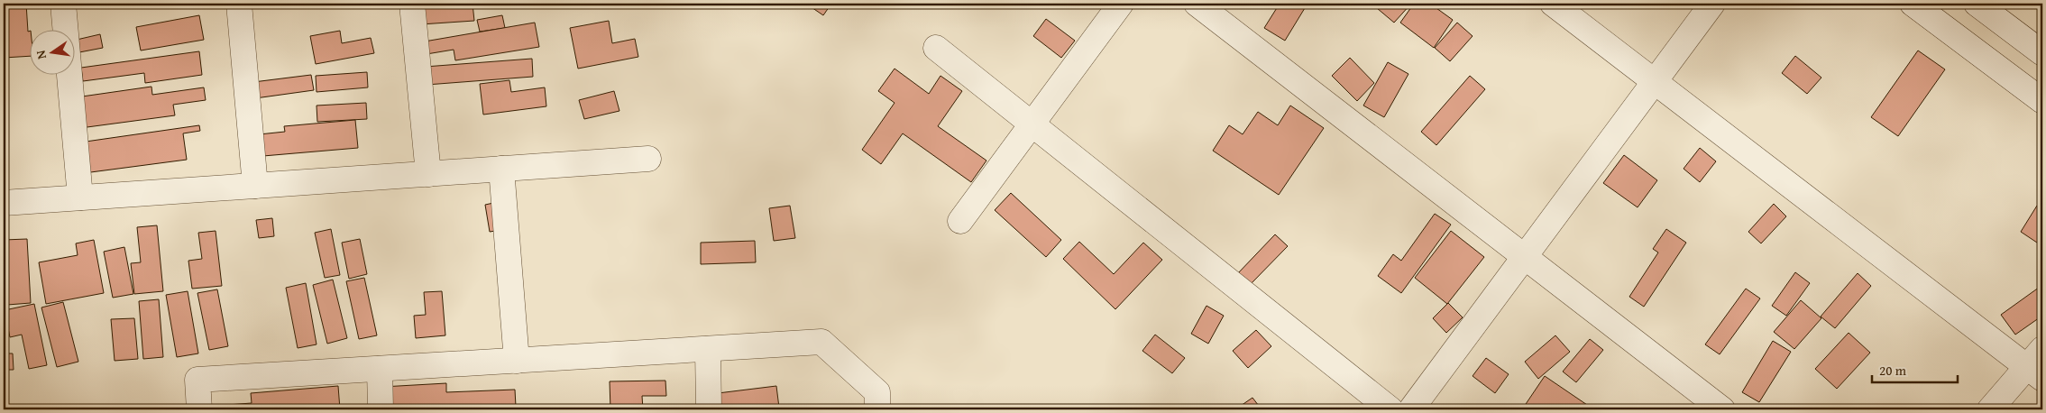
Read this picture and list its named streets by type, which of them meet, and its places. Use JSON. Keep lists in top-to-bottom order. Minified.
{"scale_bar":"20 m","north":"left"}
